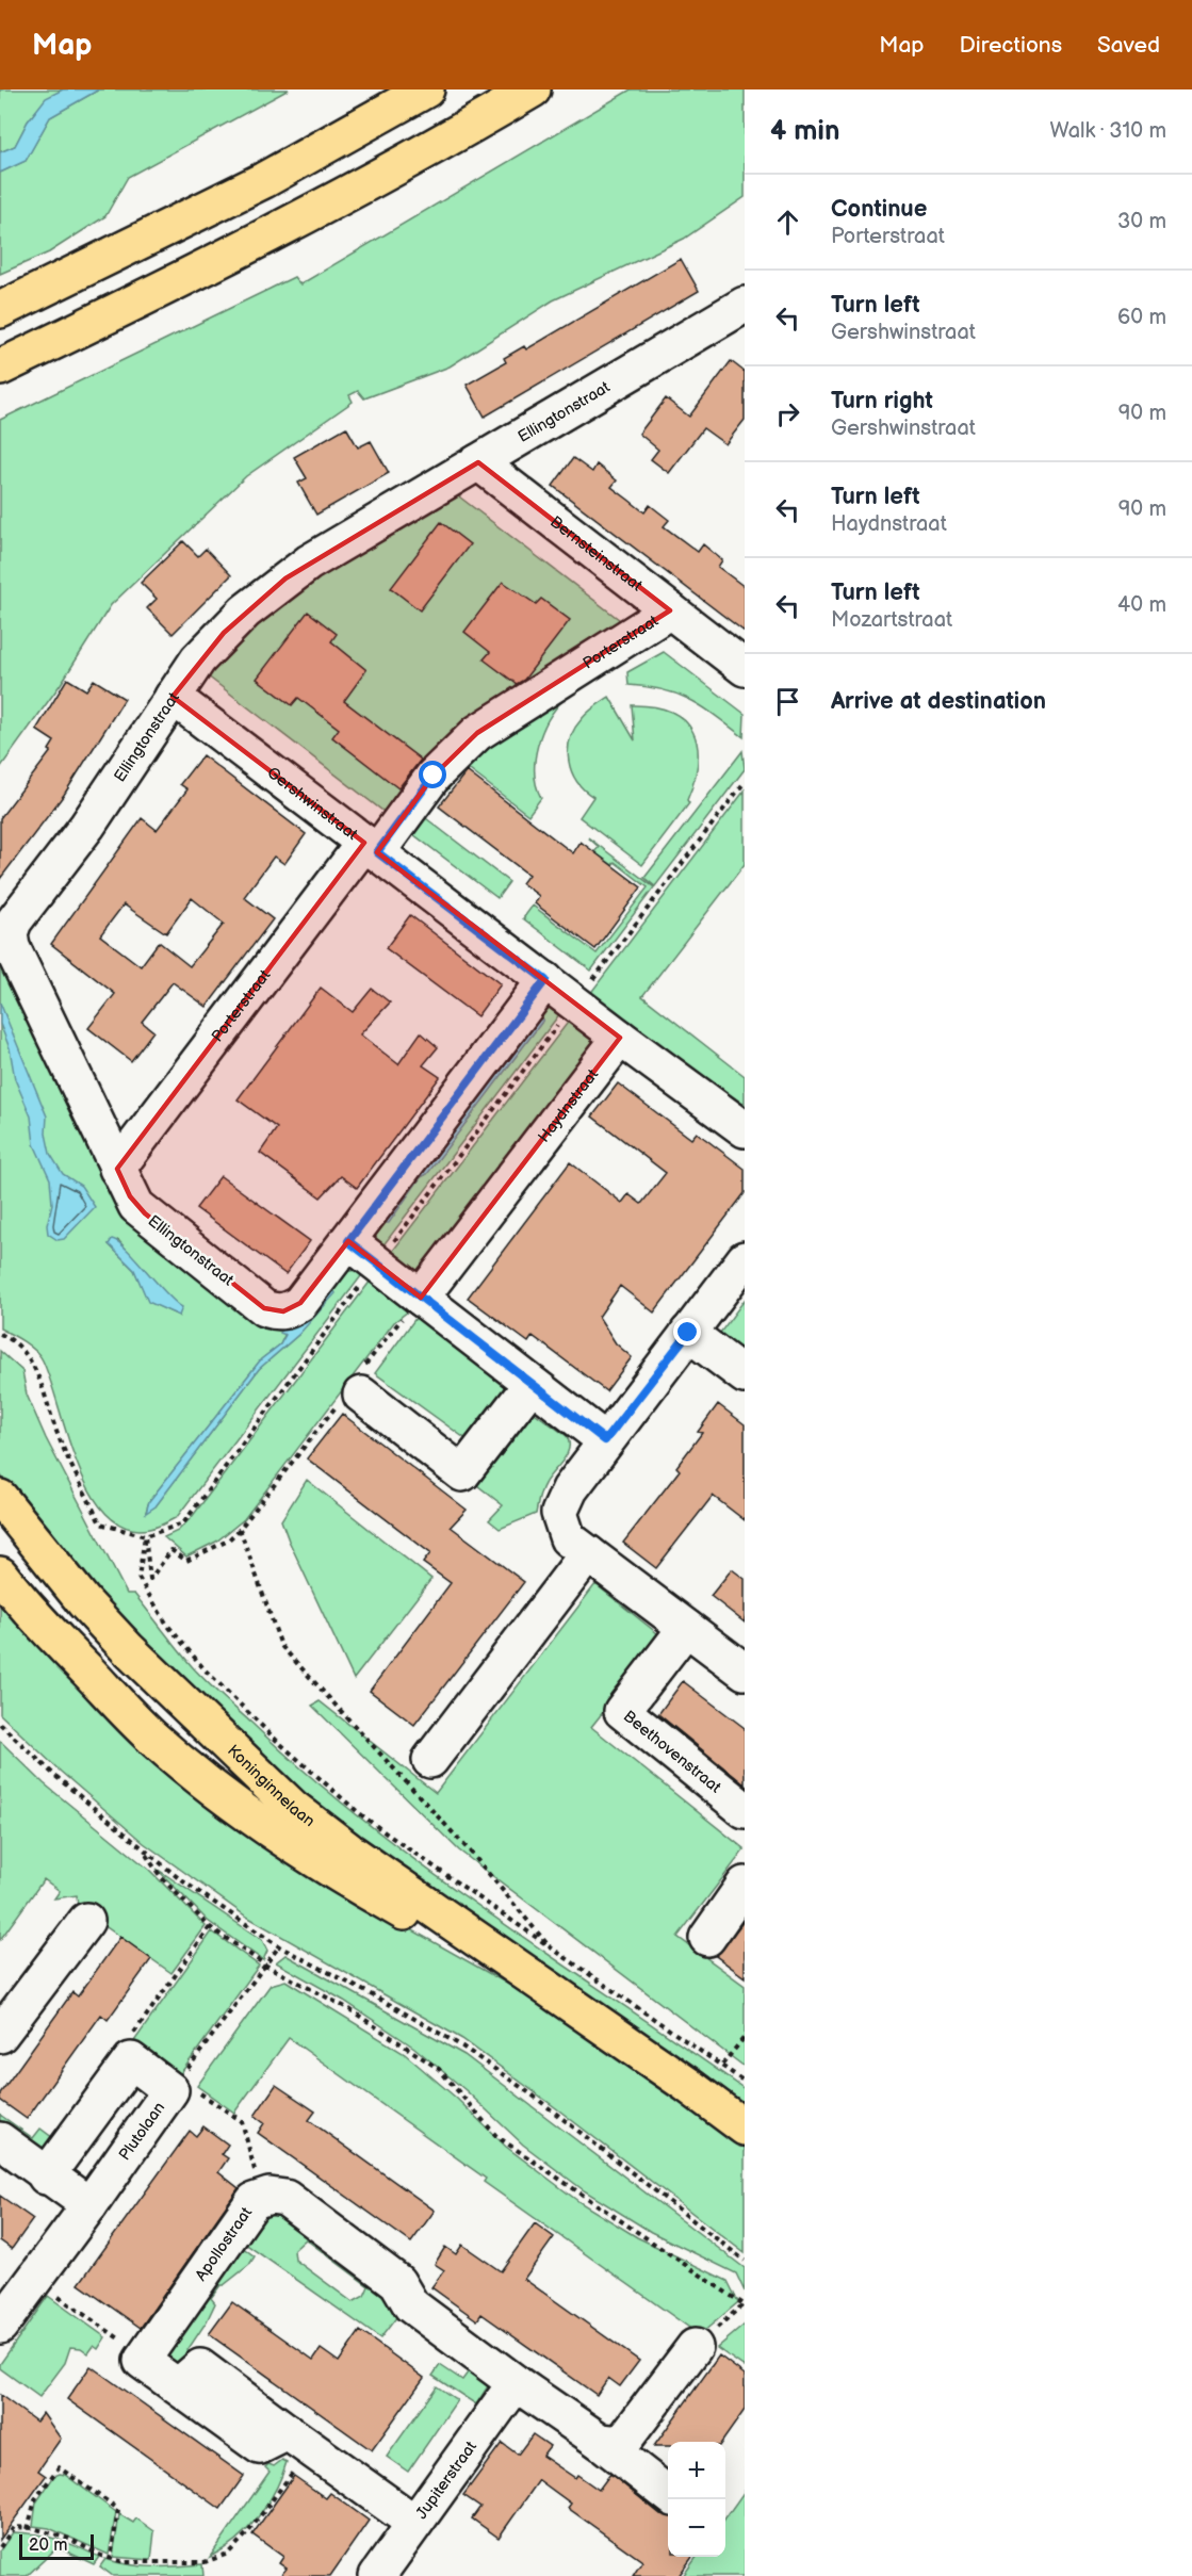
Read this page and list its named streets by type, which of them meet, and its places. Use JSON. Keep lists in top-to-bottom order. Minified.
{"streets":{"main road":["Koninginnelaan"],"street":["Ellingtonstraat","Bernsteinstraat","Porterstraat","Gershwinstraat","Haydnstraat","Beethovenstraat","Plutolaan","Apollostraat","Jupiterstraat"]},"crossings":[["Ellingtonstraat","Bernsteinstraat"],["Ellingtonstraat","Porterstraat"],["Ellingtonstraat","Gershwinstraat"],["Bernsteinstraat","Porterstraat"],["Porterstraat","Gershwinstraat"],["Gershwinstraat","Haydnstraat"],["Apollostraat","Jupiterstraat"]],"scale_bar":"20 m","page":{"header":"Map","nav":["Map","Directions","Saved"],"heading":["4 min","Walk · 310 m"],"list":[["Continue","Porterstraat","30 m"],["Turn left","Gershwinstraat","60 m"],["Turn right","Gershwinstraat","90 m"],["Turn left","Haydnstraat","90 m"],["Turn left","Mozartstraat","40 m"],"Arrive at destination"],"map_buttons":["+","−"],"scale":"20 m"}}
